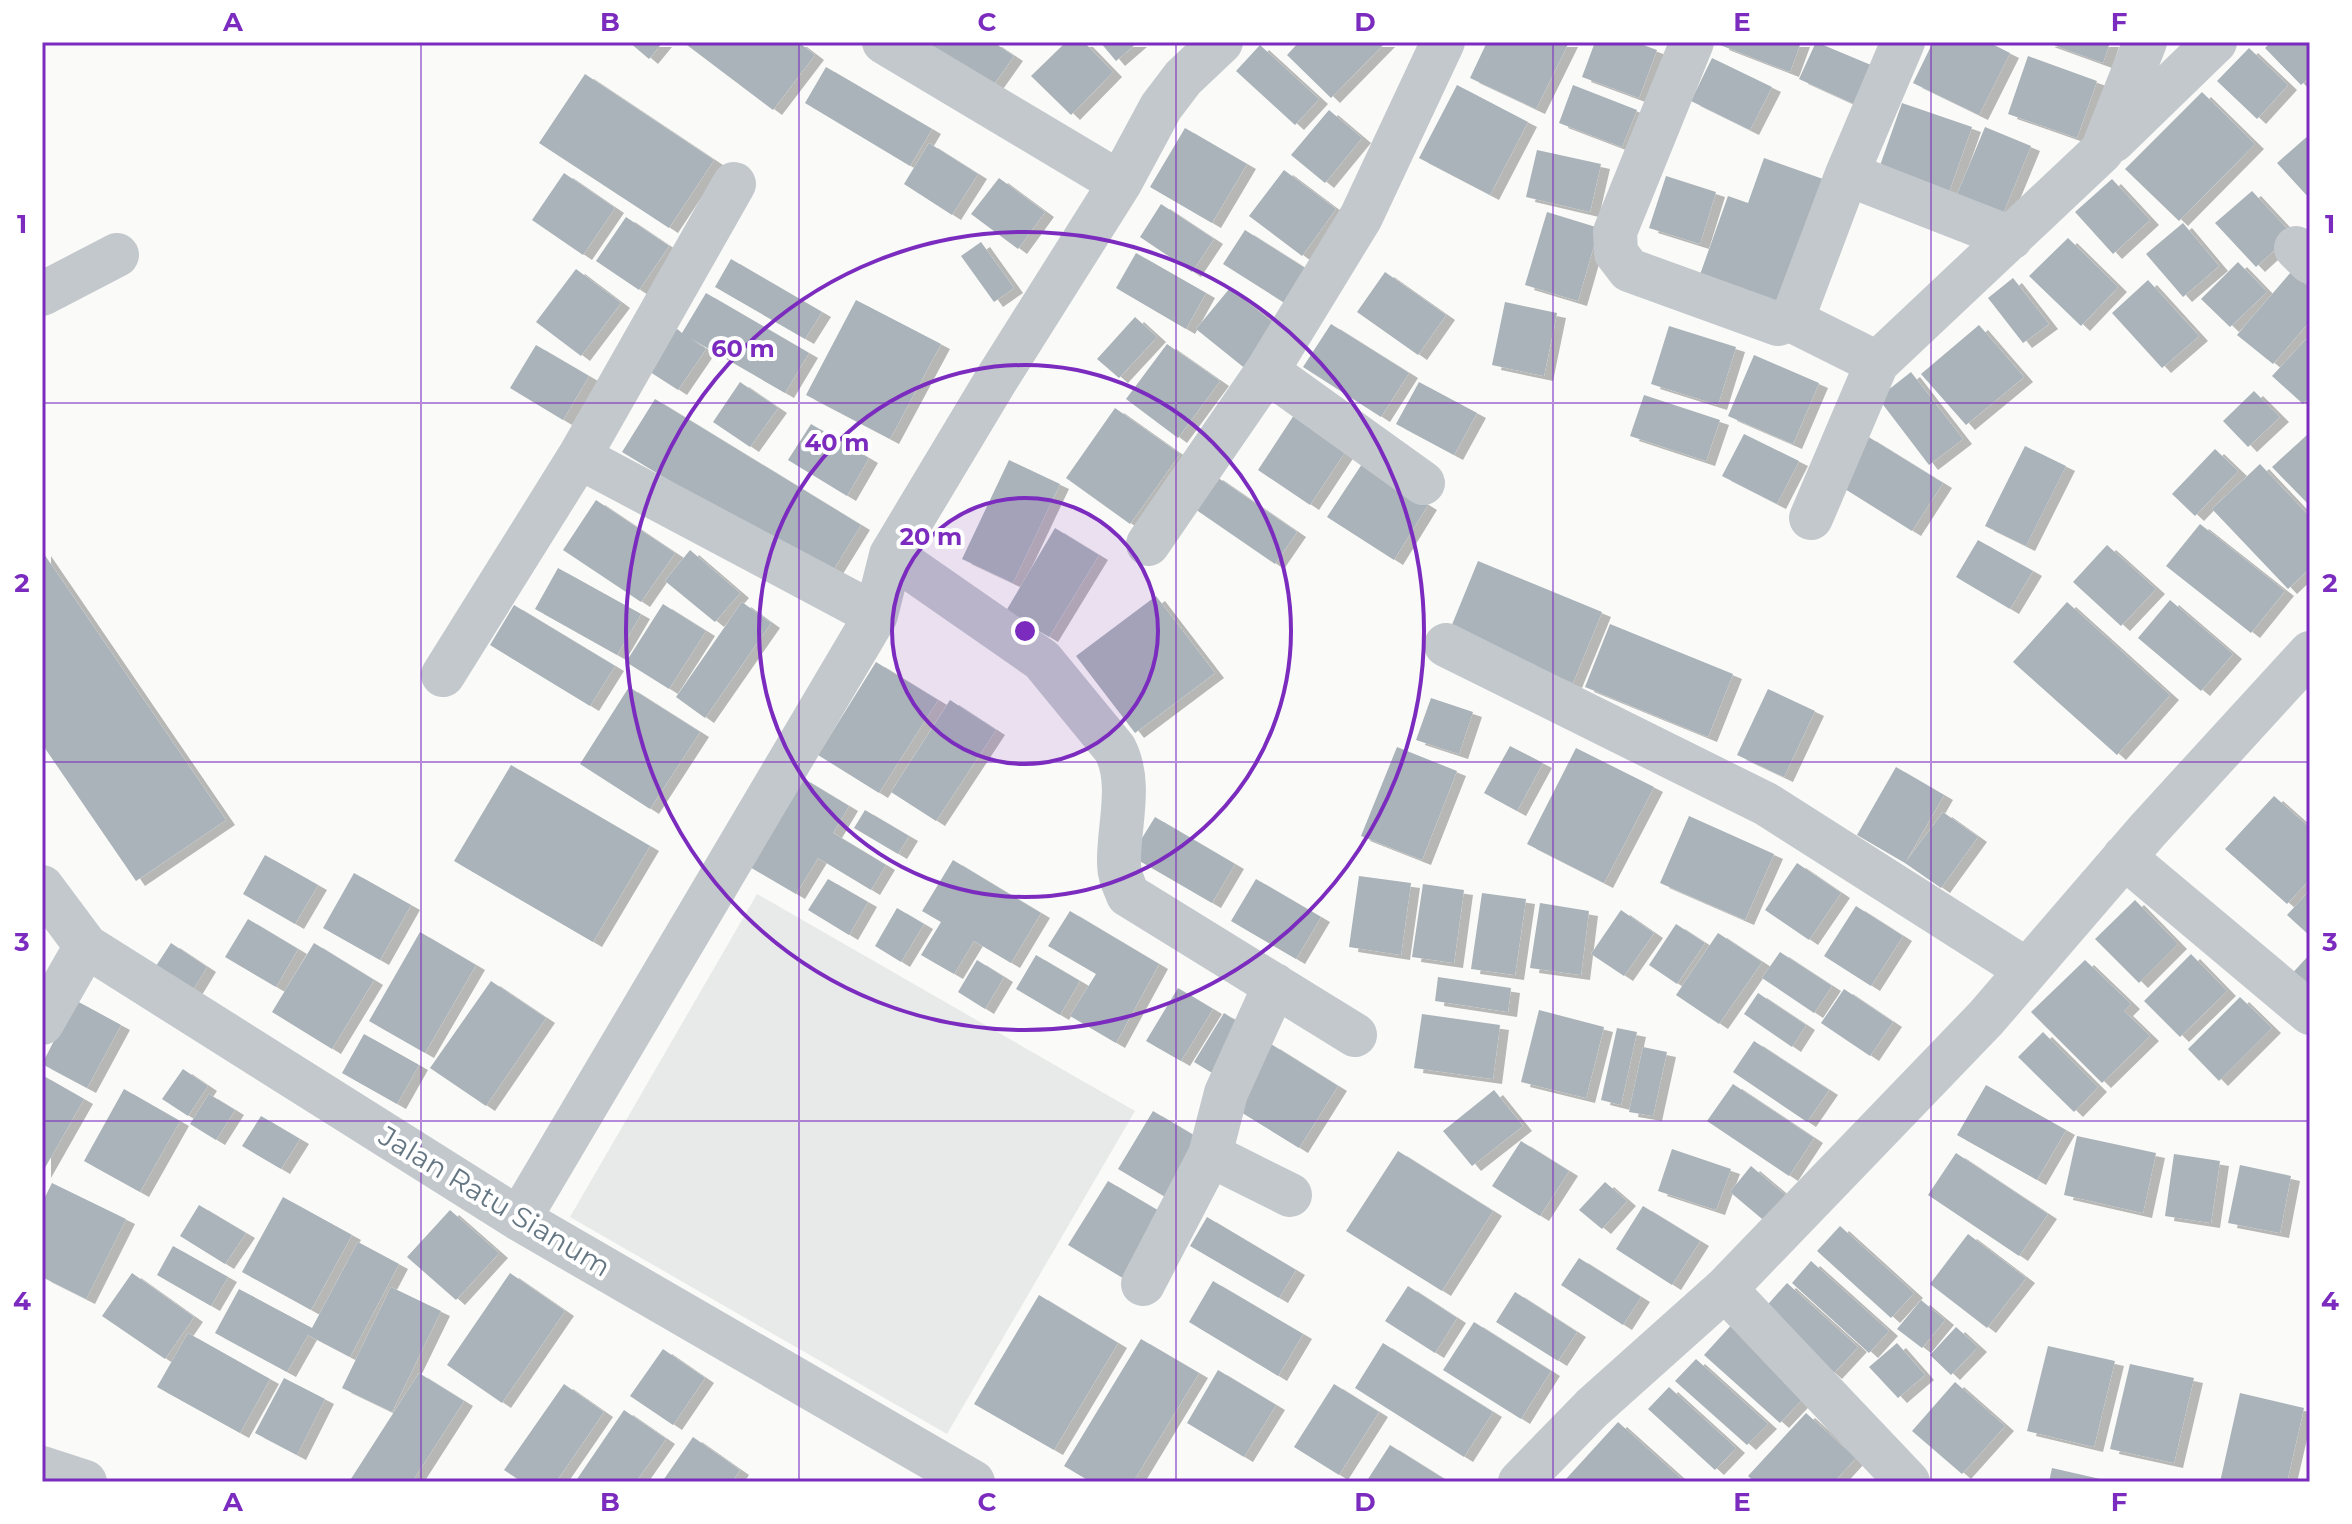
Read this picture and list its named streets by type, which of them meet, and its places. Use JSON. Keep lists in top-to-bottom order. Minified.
{"streets":{"street":["Jalan Ratu Sianum"]},"grid":{"columns":["A","B","C","D","E","F"],"rows":["1","2","3","4"]},"rings":["60 m","40 m","20 m"]}
